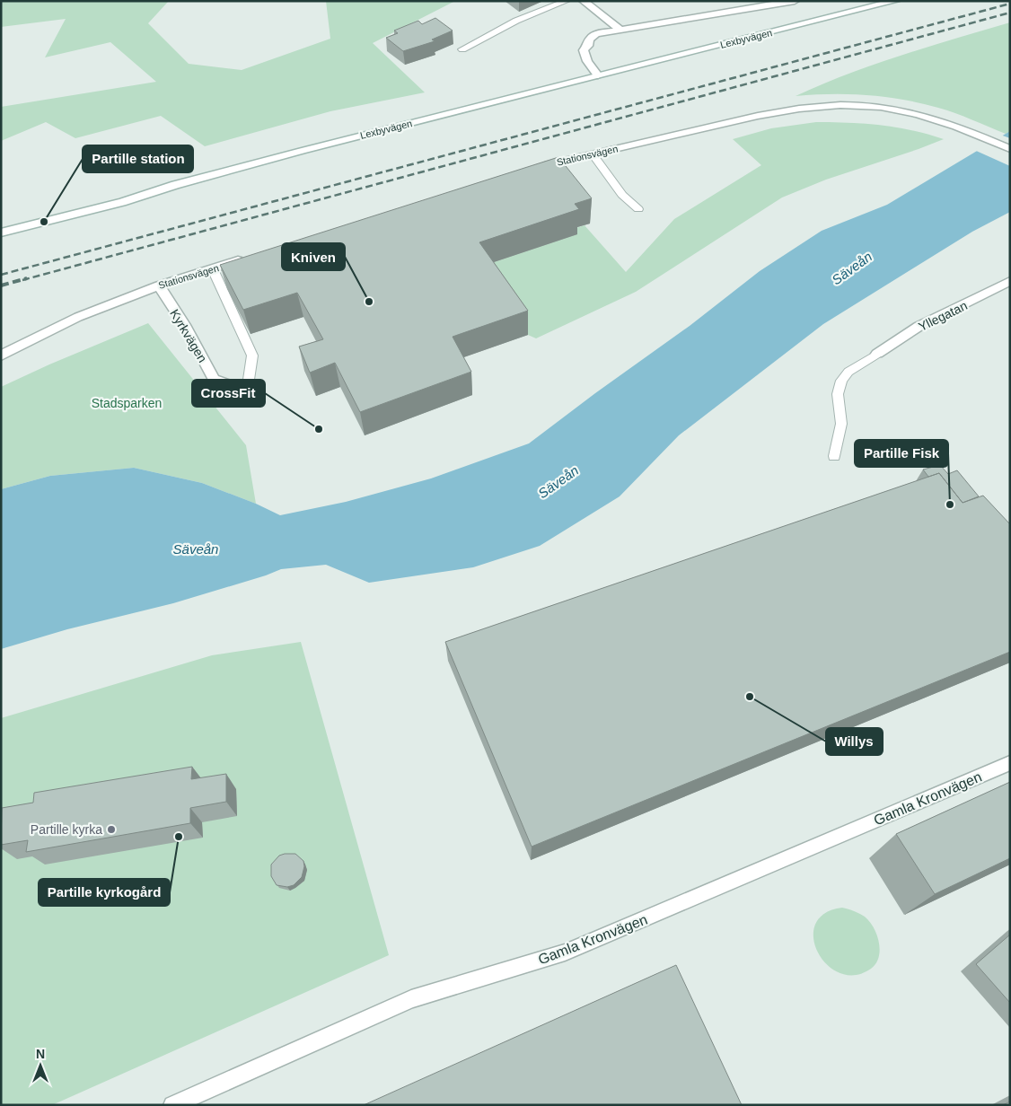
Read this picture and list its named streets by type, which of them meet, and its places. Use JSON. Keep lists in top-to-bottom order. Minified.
{"streets":{"street":["Lexbyvägen","Stationsvägen","Yllegatan","Kyrkvägen","Gamla Kronvägen"]},"crossings":[["Stationsvägen","Kyrkvägen"]],"water":["Säveån"],"parks":["Stadsparken"],"places":["Partille station","Kniven","CrossFit","Partille Fisk","Willys","Partille kyrka","Partille kyrkogård"],"north":"top"}
